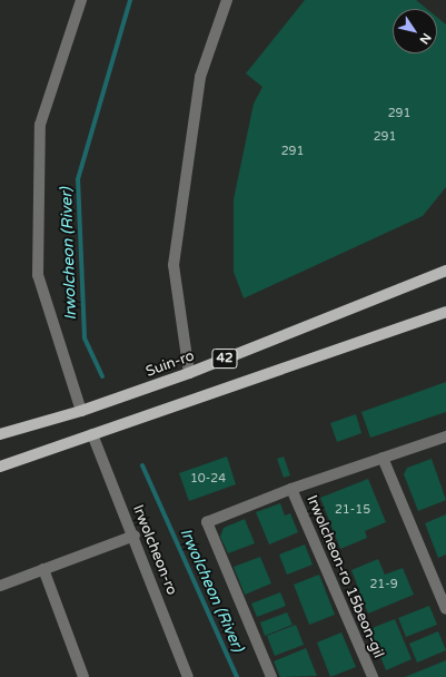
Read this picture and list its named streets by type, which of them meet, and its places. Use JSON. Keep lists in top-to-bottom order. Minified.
{"streets":{"main road":["42","Suin-ro"],"street":["Irwolcheon-ro","Irwolcheon-ro 15beon-gil"]},"water":["Irwolcheon (River)"],"house_numbers":["291","291","291","10-24","21-15","21-9"],"north":"bottom right"}
